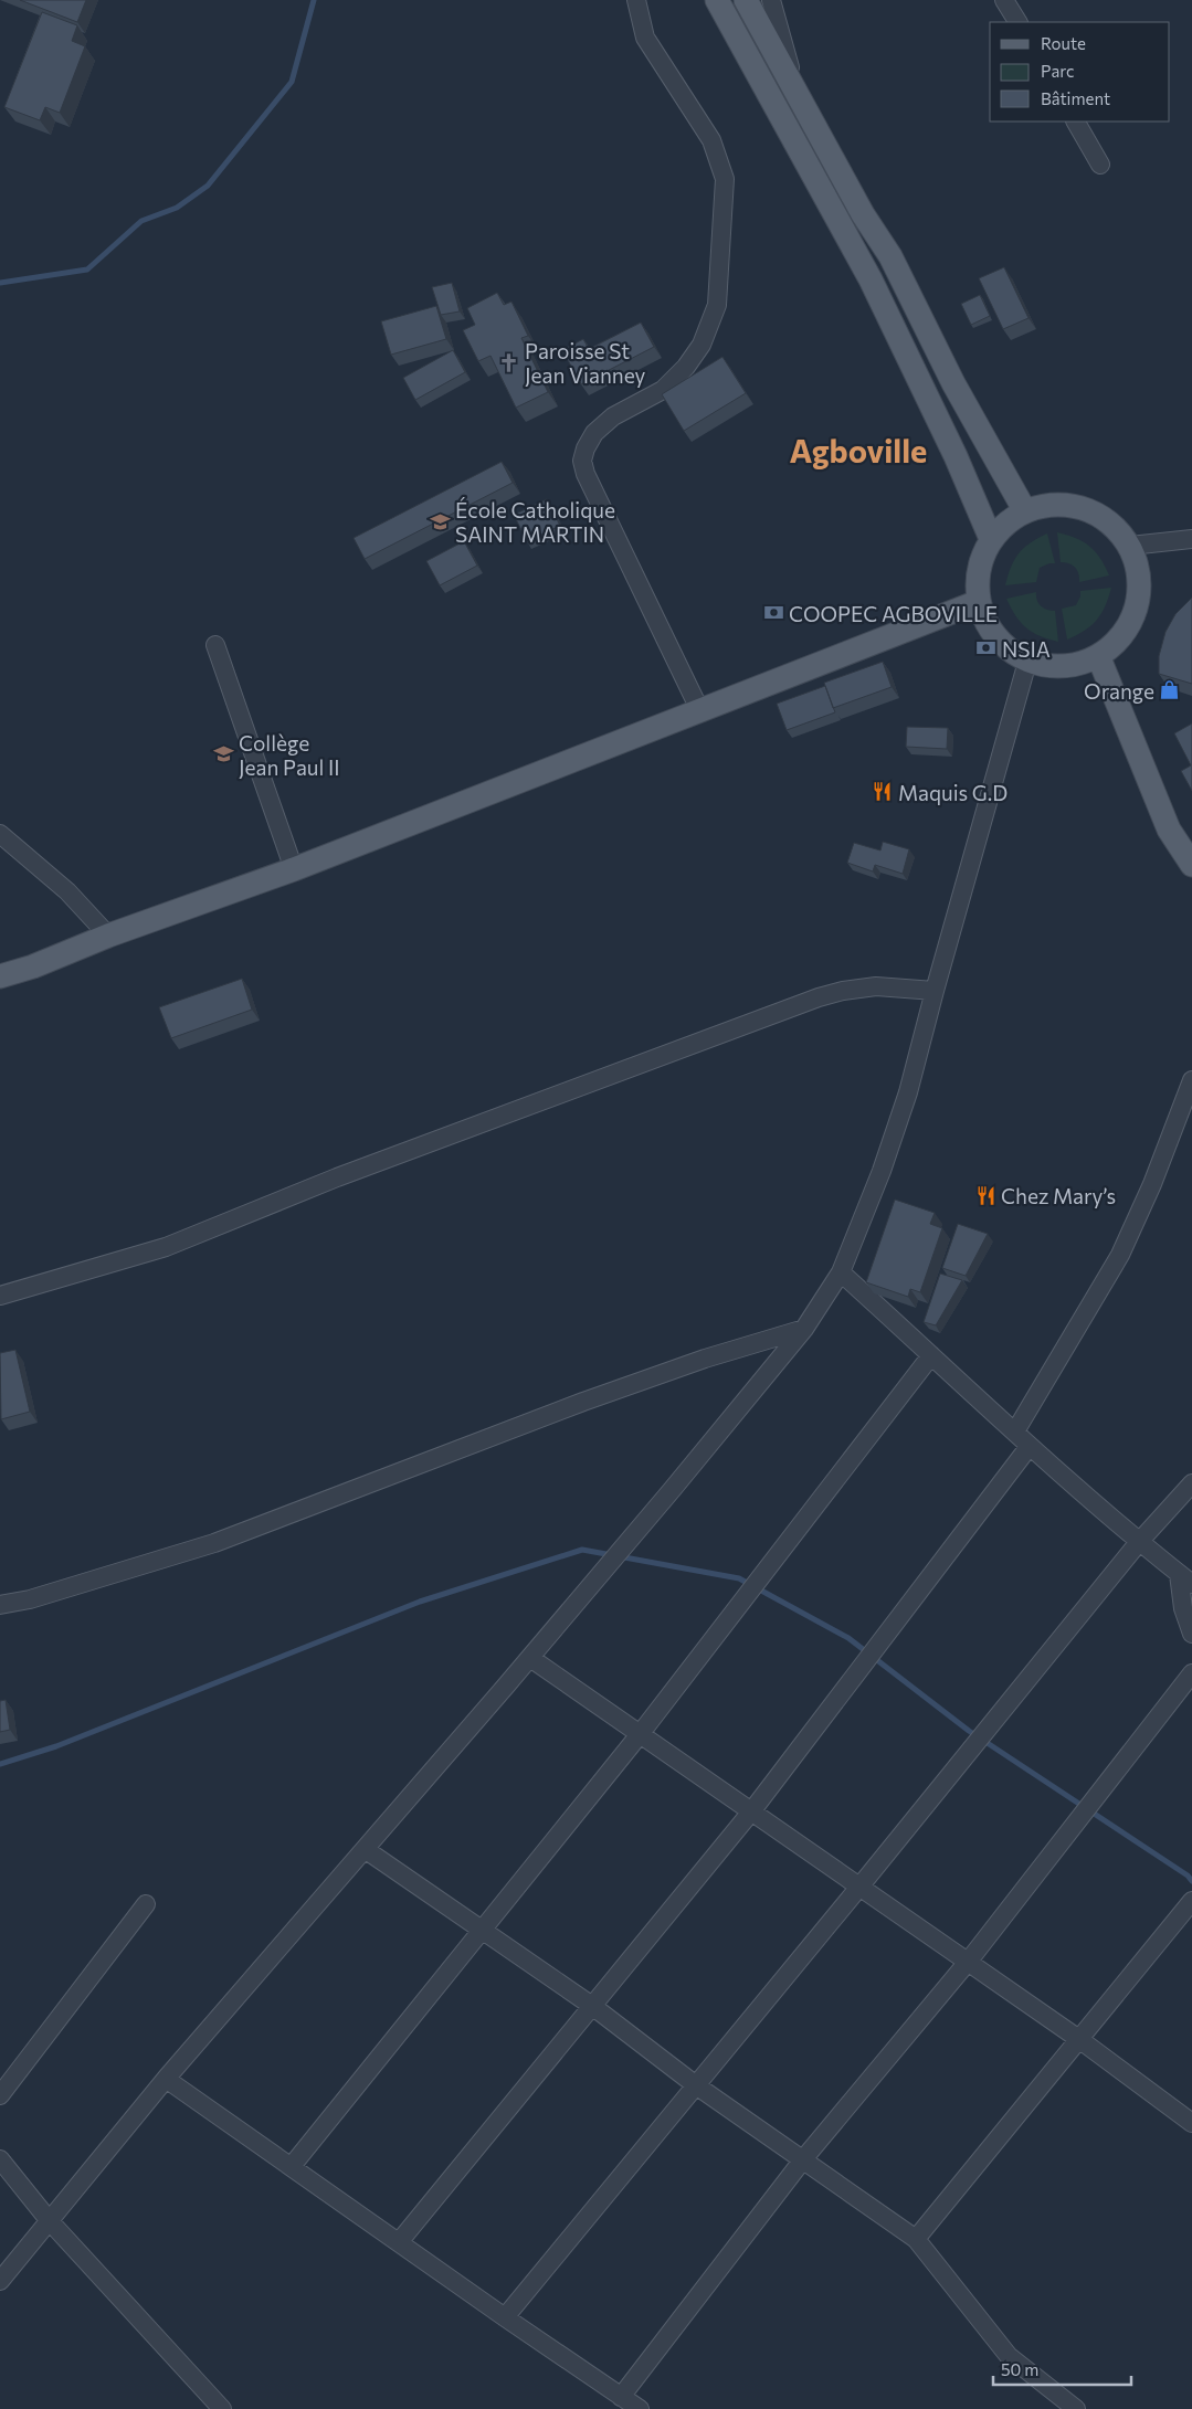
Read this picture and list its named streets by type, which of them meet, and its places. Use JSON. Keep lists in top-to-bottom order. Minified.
{"districts":["Agboville"],"places":{"church":["Paroisse St Jean Vianney"],"school or university":["École Catholique SAINT MARTIN","Collège Jean Paul II"],"bank":["COOPEC AGBOVILLE","NSIA"],"shop":["Orange"],"restaurant":["Maquis G.D","Chez Mary’s"]},"legend":["Route","Parc","Bâtiment"],"scale_bar":"50 m"}
